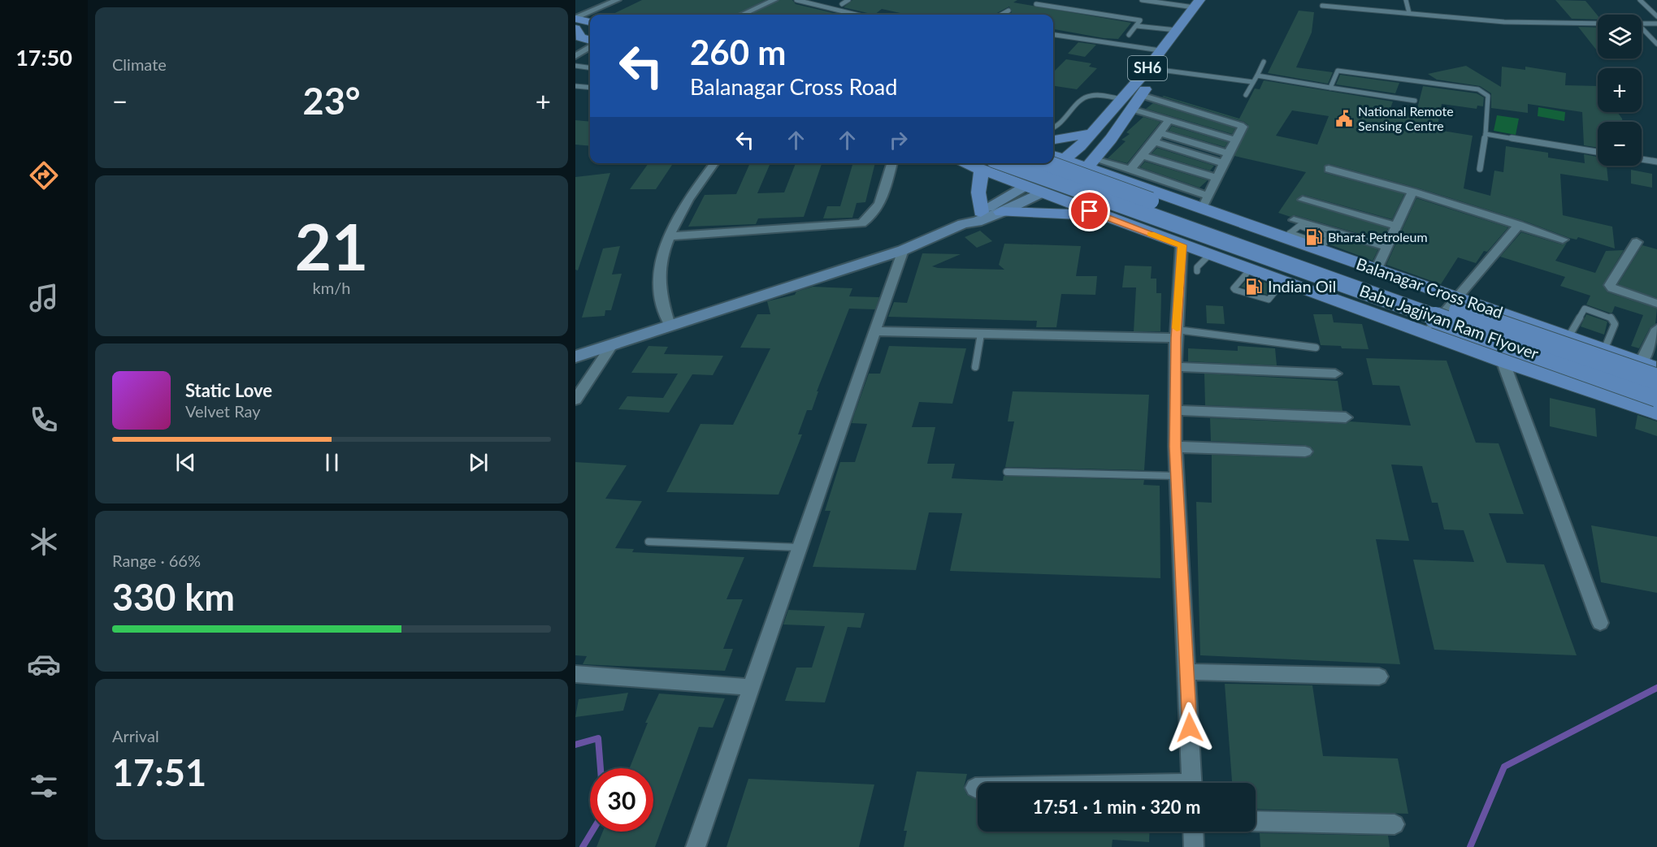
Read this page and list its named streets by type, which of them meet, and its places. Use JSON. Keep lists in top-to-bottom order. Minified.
{"streets":{"main road":["SH6","Balanagar Cross Road","Babu Jagjivan Ram Flyover"]},"crossings":[["SH6","Balanagar Cross Road"]],"places":{"public building":["National Remote Sensing Centre"],"fuel station":["Bharat Petroleum","Indian Oil"]},"page":{"tabs":"17:50","tile":["Climate",["21","km/h"],["Range · 66%","330 km"],["Arrival","17:51"]],"map_buttons":["+","−"],"turn":["260 m","Balanagar Cross Road"],"heat":["−","23°","+"],"song":["Static Love","Velvet Ray"],"limit":"30","trip":"17:51 · 1 min · 320 m"}}
